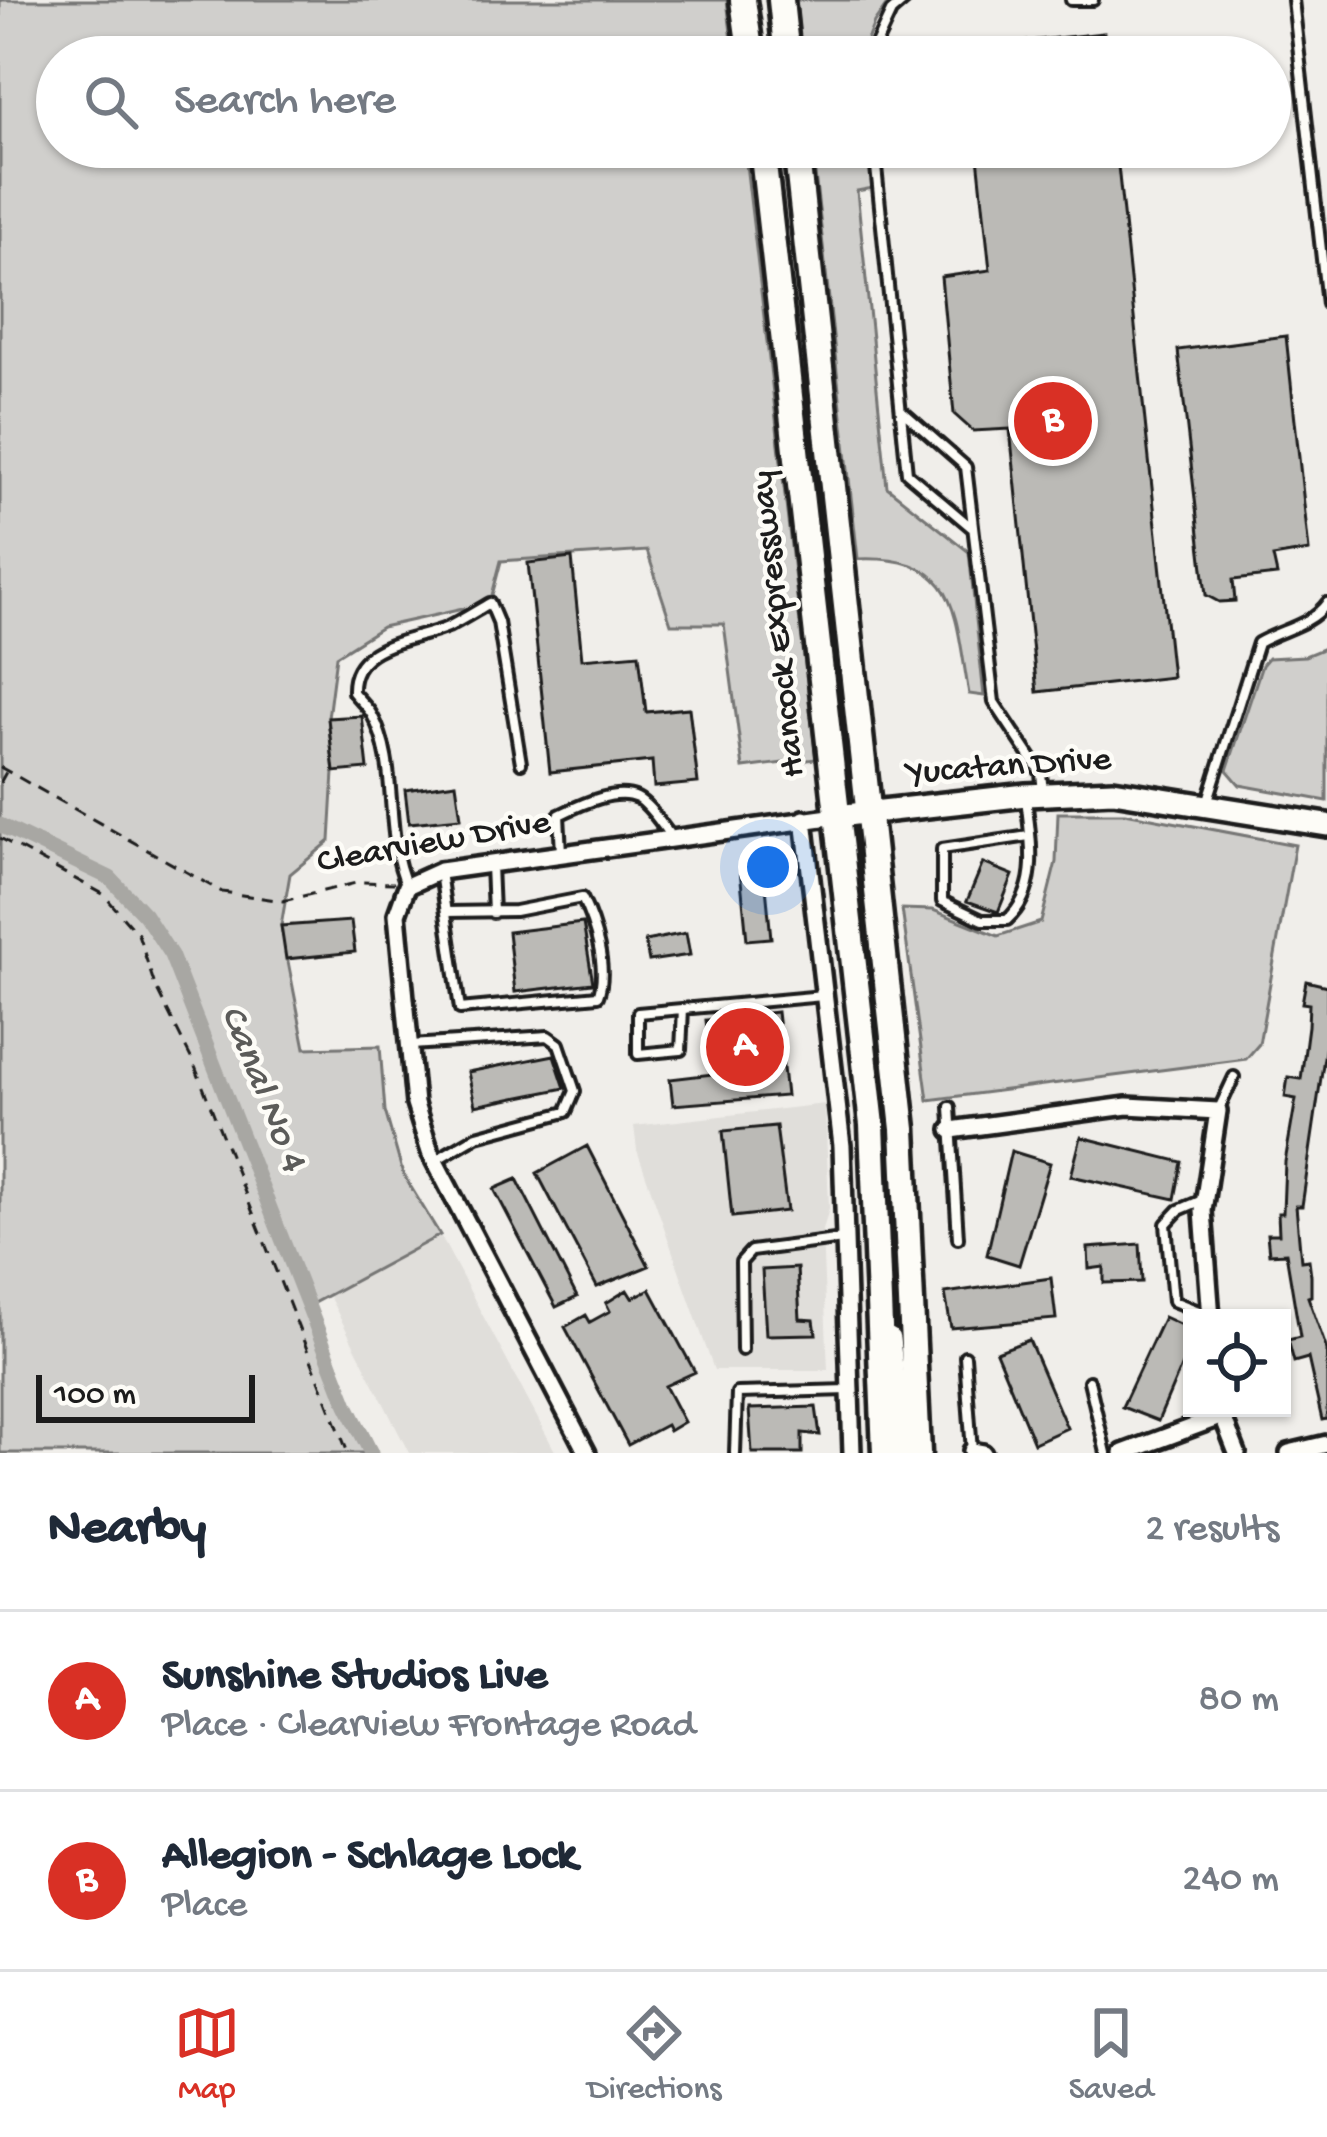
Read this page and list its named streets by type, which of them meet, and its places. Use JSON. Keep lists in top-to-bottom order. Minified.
{"streets":{"main road":["Hancock Expressway"],"street":["Yucatan Drive","Clearview Drive"]},"crossings":[["Hancock Expressway","Yucatan Drive"],["Hancock Expressway","Clearview Drive"],["Yucatan Drive","Clearview Drive"]],"water":["Canal No 4"],"scale_bar":"100 m","page":{"search":"Search here","pins":["B","A"],"scale":"100 m","heading":["Nearby","2 results"],"list":[{"mark":"A","name":"Sunshine Studios Live","note":"Place · Clearview Frontage Road","value":"80 m"},{"mark":"B","name":"Allegion - Schlage Lock","note":"Place","value":"240 m"}],"nav":["Map","Directions","Saved"]}}
